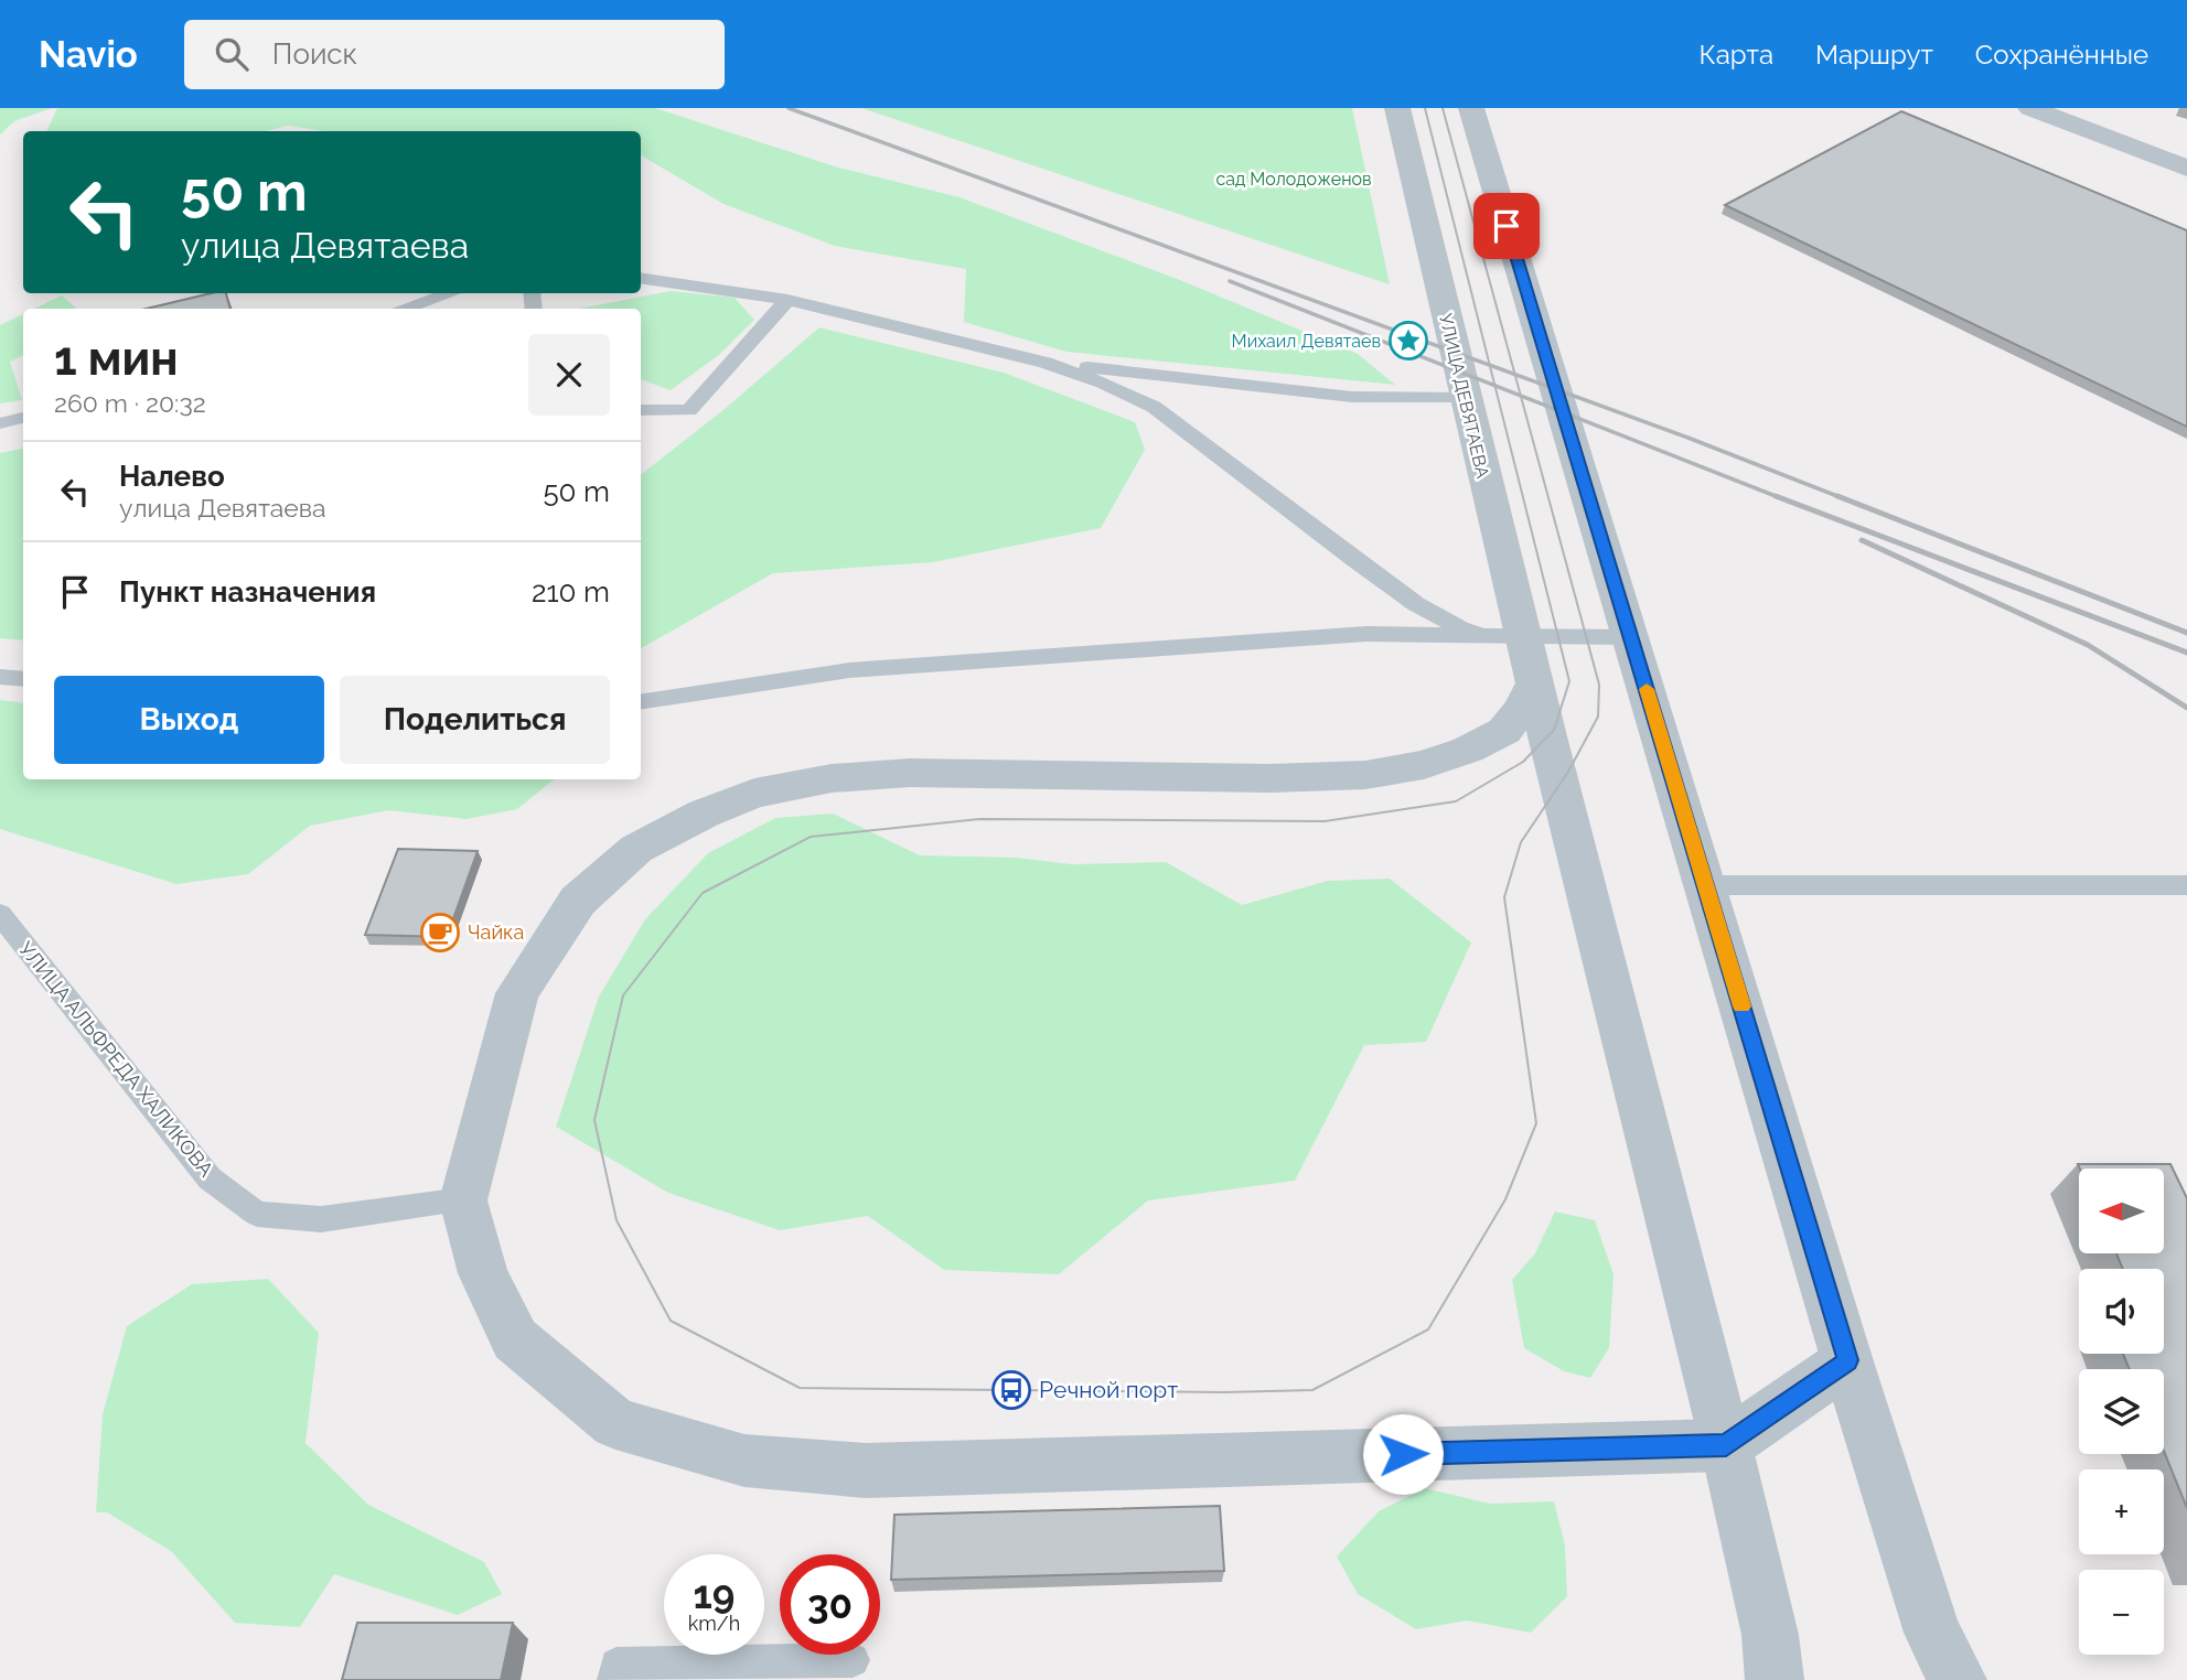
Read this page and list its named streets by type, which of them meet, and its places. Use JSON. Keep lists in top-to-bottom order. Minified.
{"streets":{"street":["УЛИЦА ДЕВЯТАЕВА"],"lane":["УЛИЦА АЛЬФРЕДА ХАЛИКОВА"]},"parks":["сад Молодоженов"],"places":{"place":["Михаил Девятаев"],"cafe":["Чайка"],"bus stop":["Речной порт"]},"north":"left","page":{"header":"Navio","search":"Поиск","nav":["Карта","Маршрут","Сохранённые"],"turn":["50 m","улица Девятаева"],"heading":["1 мин","260 m · 20:32"],"list":[{"name":"Налево","note":"улица Девятаева","value":"50 m"},{"name":"Пункт назначения","value":"210 m"}],"buttons":["Выход","Поделиться"],"map_buttons":["+","−"],"speed":"19 km/h","limit":"30"}}
